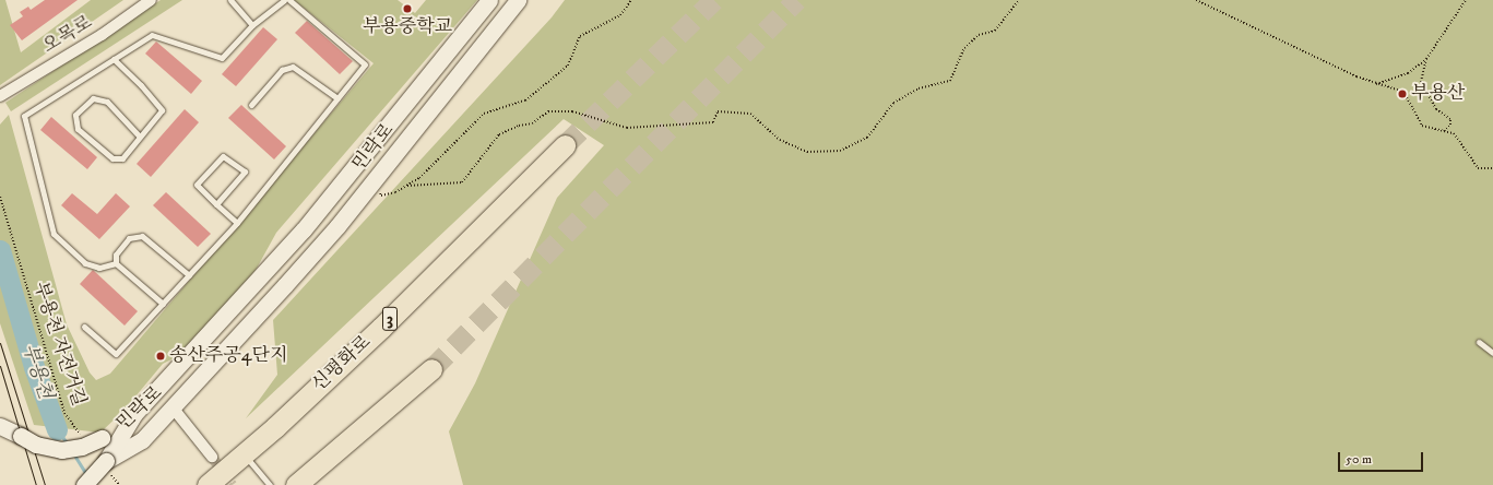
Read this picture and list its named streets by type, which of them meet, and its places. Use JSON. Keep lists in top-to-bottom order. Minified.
{"streets":{"highway":["3","신평화로"],"main road":["민락로"],"street":["오목로"],"path":["부용천 자전거길"]},"water":["부용천"],"places":["부용중학교","부용산","송산주공4단지"],"scale_bar":"50 m"}
